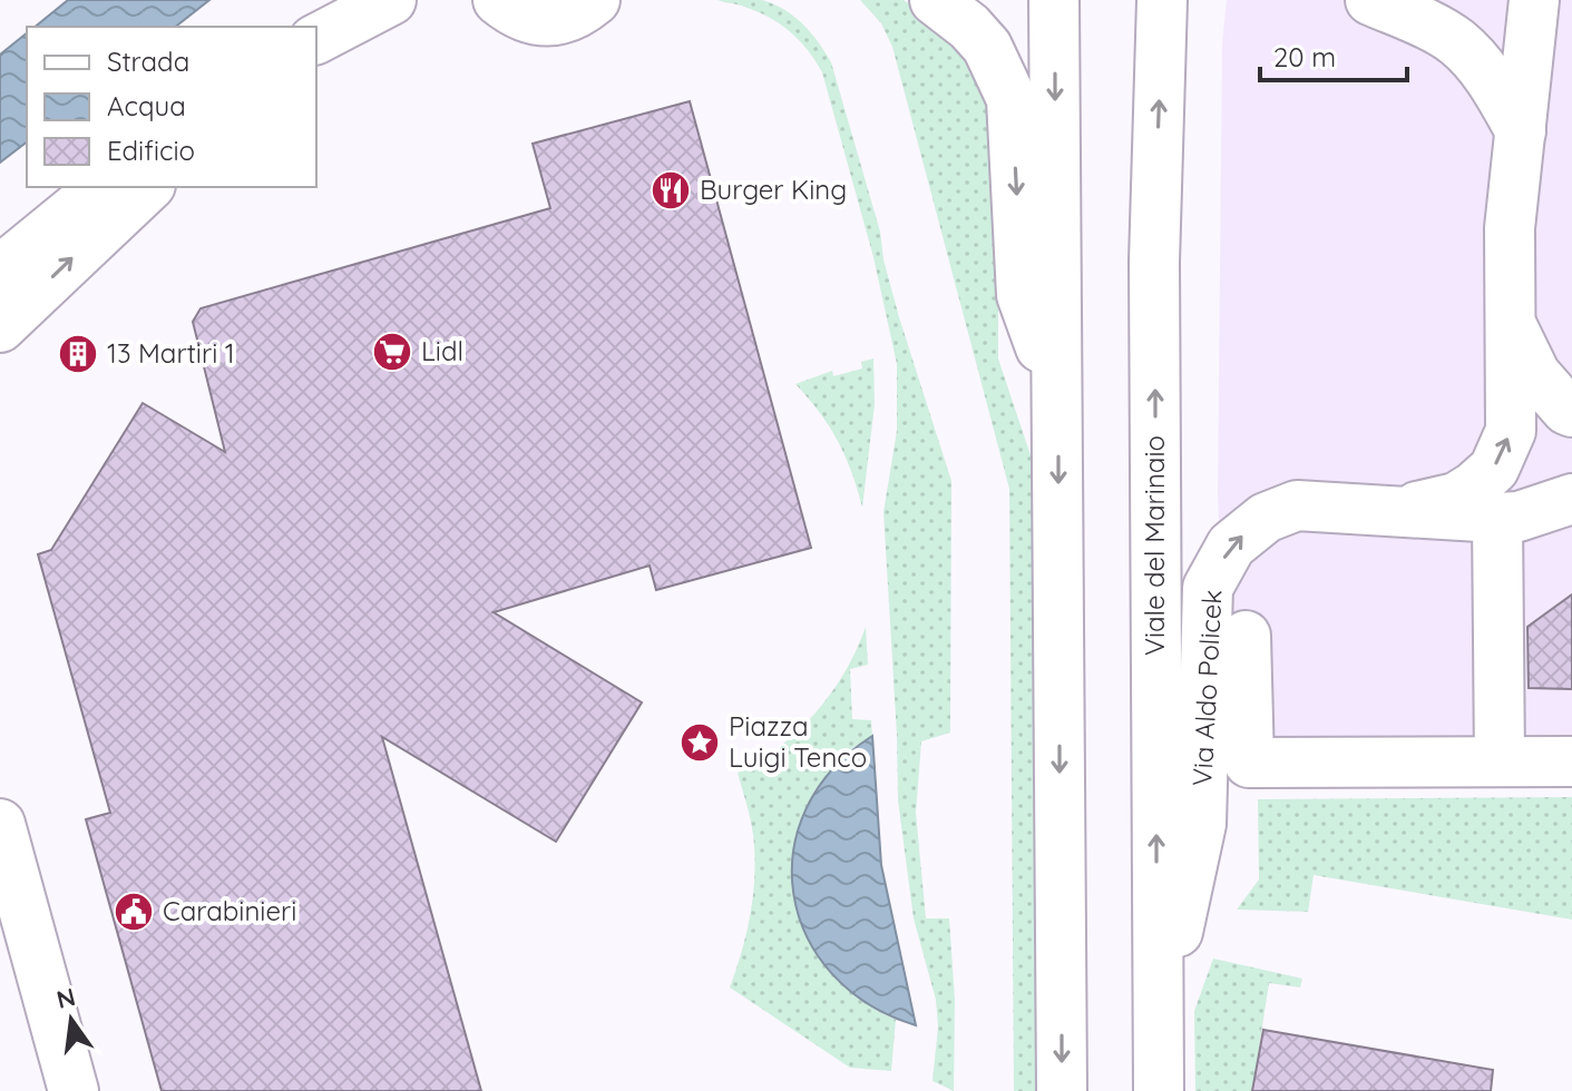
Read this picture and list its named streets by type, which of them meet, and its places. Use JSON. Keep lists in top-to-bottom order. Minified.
{"streets":{"street":["Viale del Marinaio","Via Aldo Policek"]},"crossings":[["Viale del Marinaio","Via Aldo Policek"]],"one_way":["Via Aldo Policek"],"places":{"restaurant":["Burger King"],"supermarket":["Lidl"],"building":["13 Martiri 1"],"place":["Piazza Luigi Tenco"],"public building":["Carabinieri"]},"legend":["Strada","Acqua","Edificio"],"scale_bar":"20 m","north":"top"}
